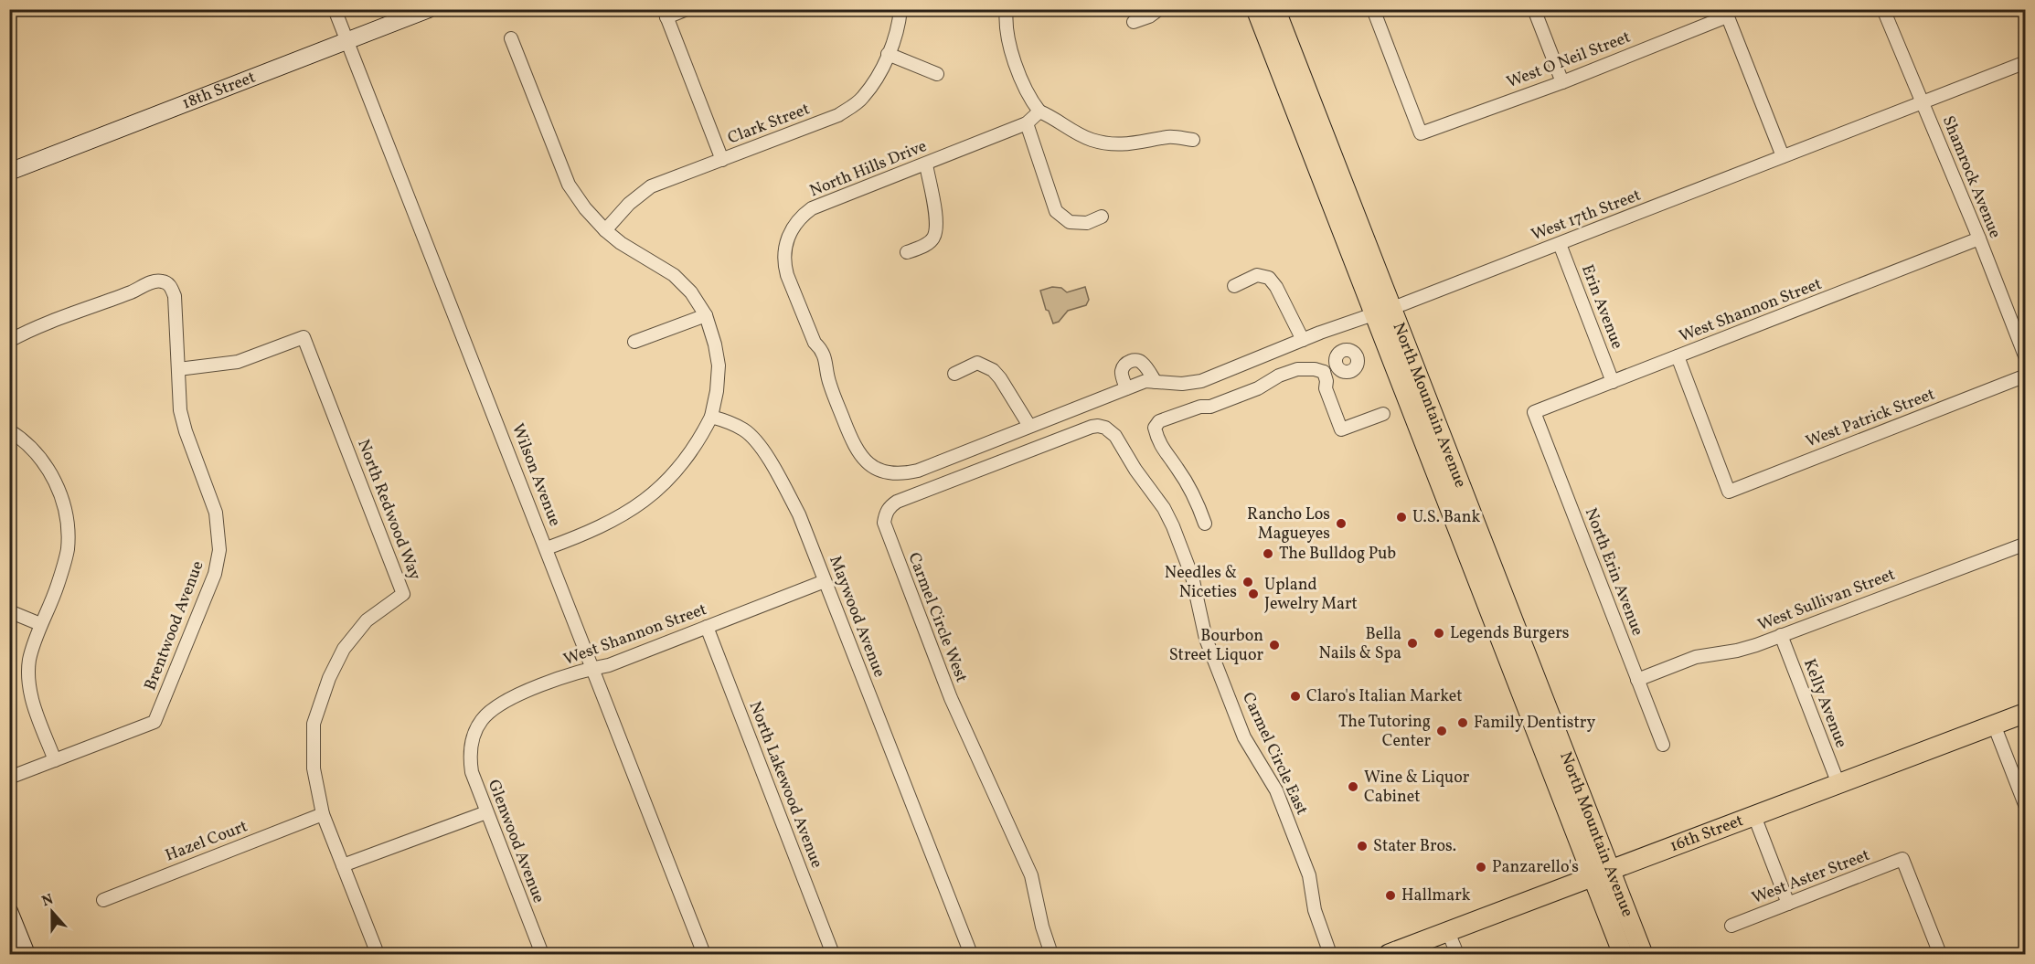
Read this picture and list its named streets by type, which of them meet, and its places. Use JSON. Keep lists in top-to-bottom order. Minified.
{"streets":{"main road":["18th Street","North Mountain Avenue","16th Street"],"street":["West O Neil Street","Clark Street","North Hills Drive","Shamrock Avenue","West 17th Street","Erin Avenue","West Shannon Street","West Patrick Street","Wilson Avenue","North Redwood Way","North Erin Avenue","West Sullivan Street","Maywood Avenue","Carmel Circle West","Brentwood Avenue","Kelly Avenue","Carmel Circle East","North Lakewood Avenue","Hazel Court","Glenwood Avenue","West Aster Street"]},"crossings":[["18th Street","Wilson Avenue"],["North Hills Drive","West 17th Street"],["Shamrock Avenue","West 17th Street"],["Shamrock Avenue","West Shannon Street"],["West 17th Street","Erin Avenue"],["West 17th Street","North Mountain Avenue"],["Erin Avenue","West Shannon Street"],["West Shannon Street","West Patrick Street"],["West Shannon Street","Wilson Avenue"],["West Shannon Street","North Erin Avenue"],["West Shannon Street","Maywood Avenue"],["West Shannon Street","North Lakewood Avenue"],["West Shannon Street","Glenwood Avenue"],["North Mountain Avenue","16th Street"],["North Redwood Way","Brentwood Avenue"],["North Redwood Way","Hazel Court"],["North Erin Avenue","West Sullivan Street"],["West Sullivan Street","Kelly Avenue"],["Carmel Circle West","Carmel Circle East"],["Kelly Avenue","16th Street"]],"places":["U.S. Bank","Rancho Los Magueyes","The Bulldog Pub","Needles & Niceties","Upland Jewelry Mart","Legends Burgers","Bella Nails & Spa","Bourbon Street Liquor","Claro's Italian Market","Family Dentistry","The Tutoring Center","Wine & Liquor Cabinet","Stater Bros.","Panzarello's","Hallmark"],"north":"top"}
